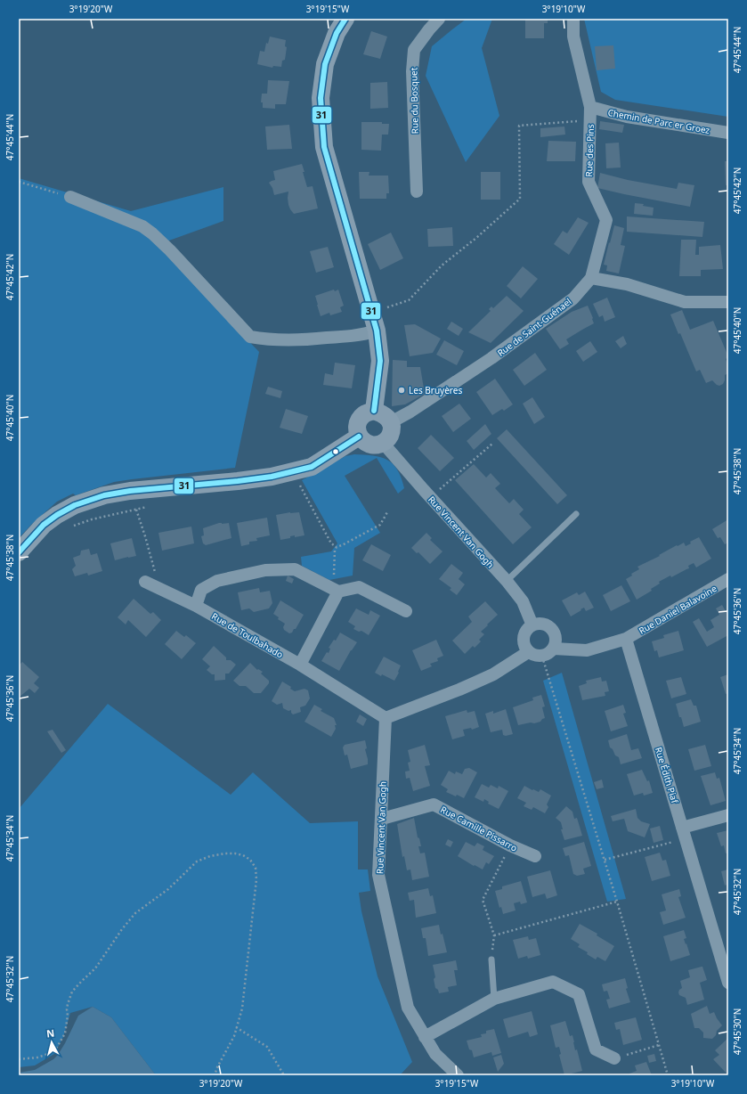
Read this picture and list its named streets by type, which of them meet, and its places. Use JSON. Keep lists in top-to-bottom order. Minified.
{"streets":{"street":["Rue du Bosquet","Chemin de Parc er Groez","Rue des Pins","Rue de Saint-Guénael","Rue Vincent Van Gogh","Rue Daniel Balavoine","Rue de Toulbahado","Rue Édith Piaf","Rue Camille Pissarro"]},"crossings":[["Chemin de Parc er Groez","Rue des Pins"],["Rue des Pins","Rue de Saint-Guénael"],["Rue de Saint-Guénael","Rue Vincent Van Gogh"],["Rue Vincent Van Gogh","Rue de Toulbahado"],["Rue Vincent Van Gogh","Rue Camille Pissarro"],["Rue Daniel Balavoine","Rue Édith Piaf"]],"places":["Les Bruyères"],"lines":["transit line 31"],"north":"top","coordinates":["3°19'20\"W","3°19'15\"W","3°19'10\"W","47°45'44\"N","47°45'42\"N","47°45'40\"N","47°45'38\"N","47°45'36\"N","47°45'34\"N","47°45'32\"N","47°45'30\"N"]}
